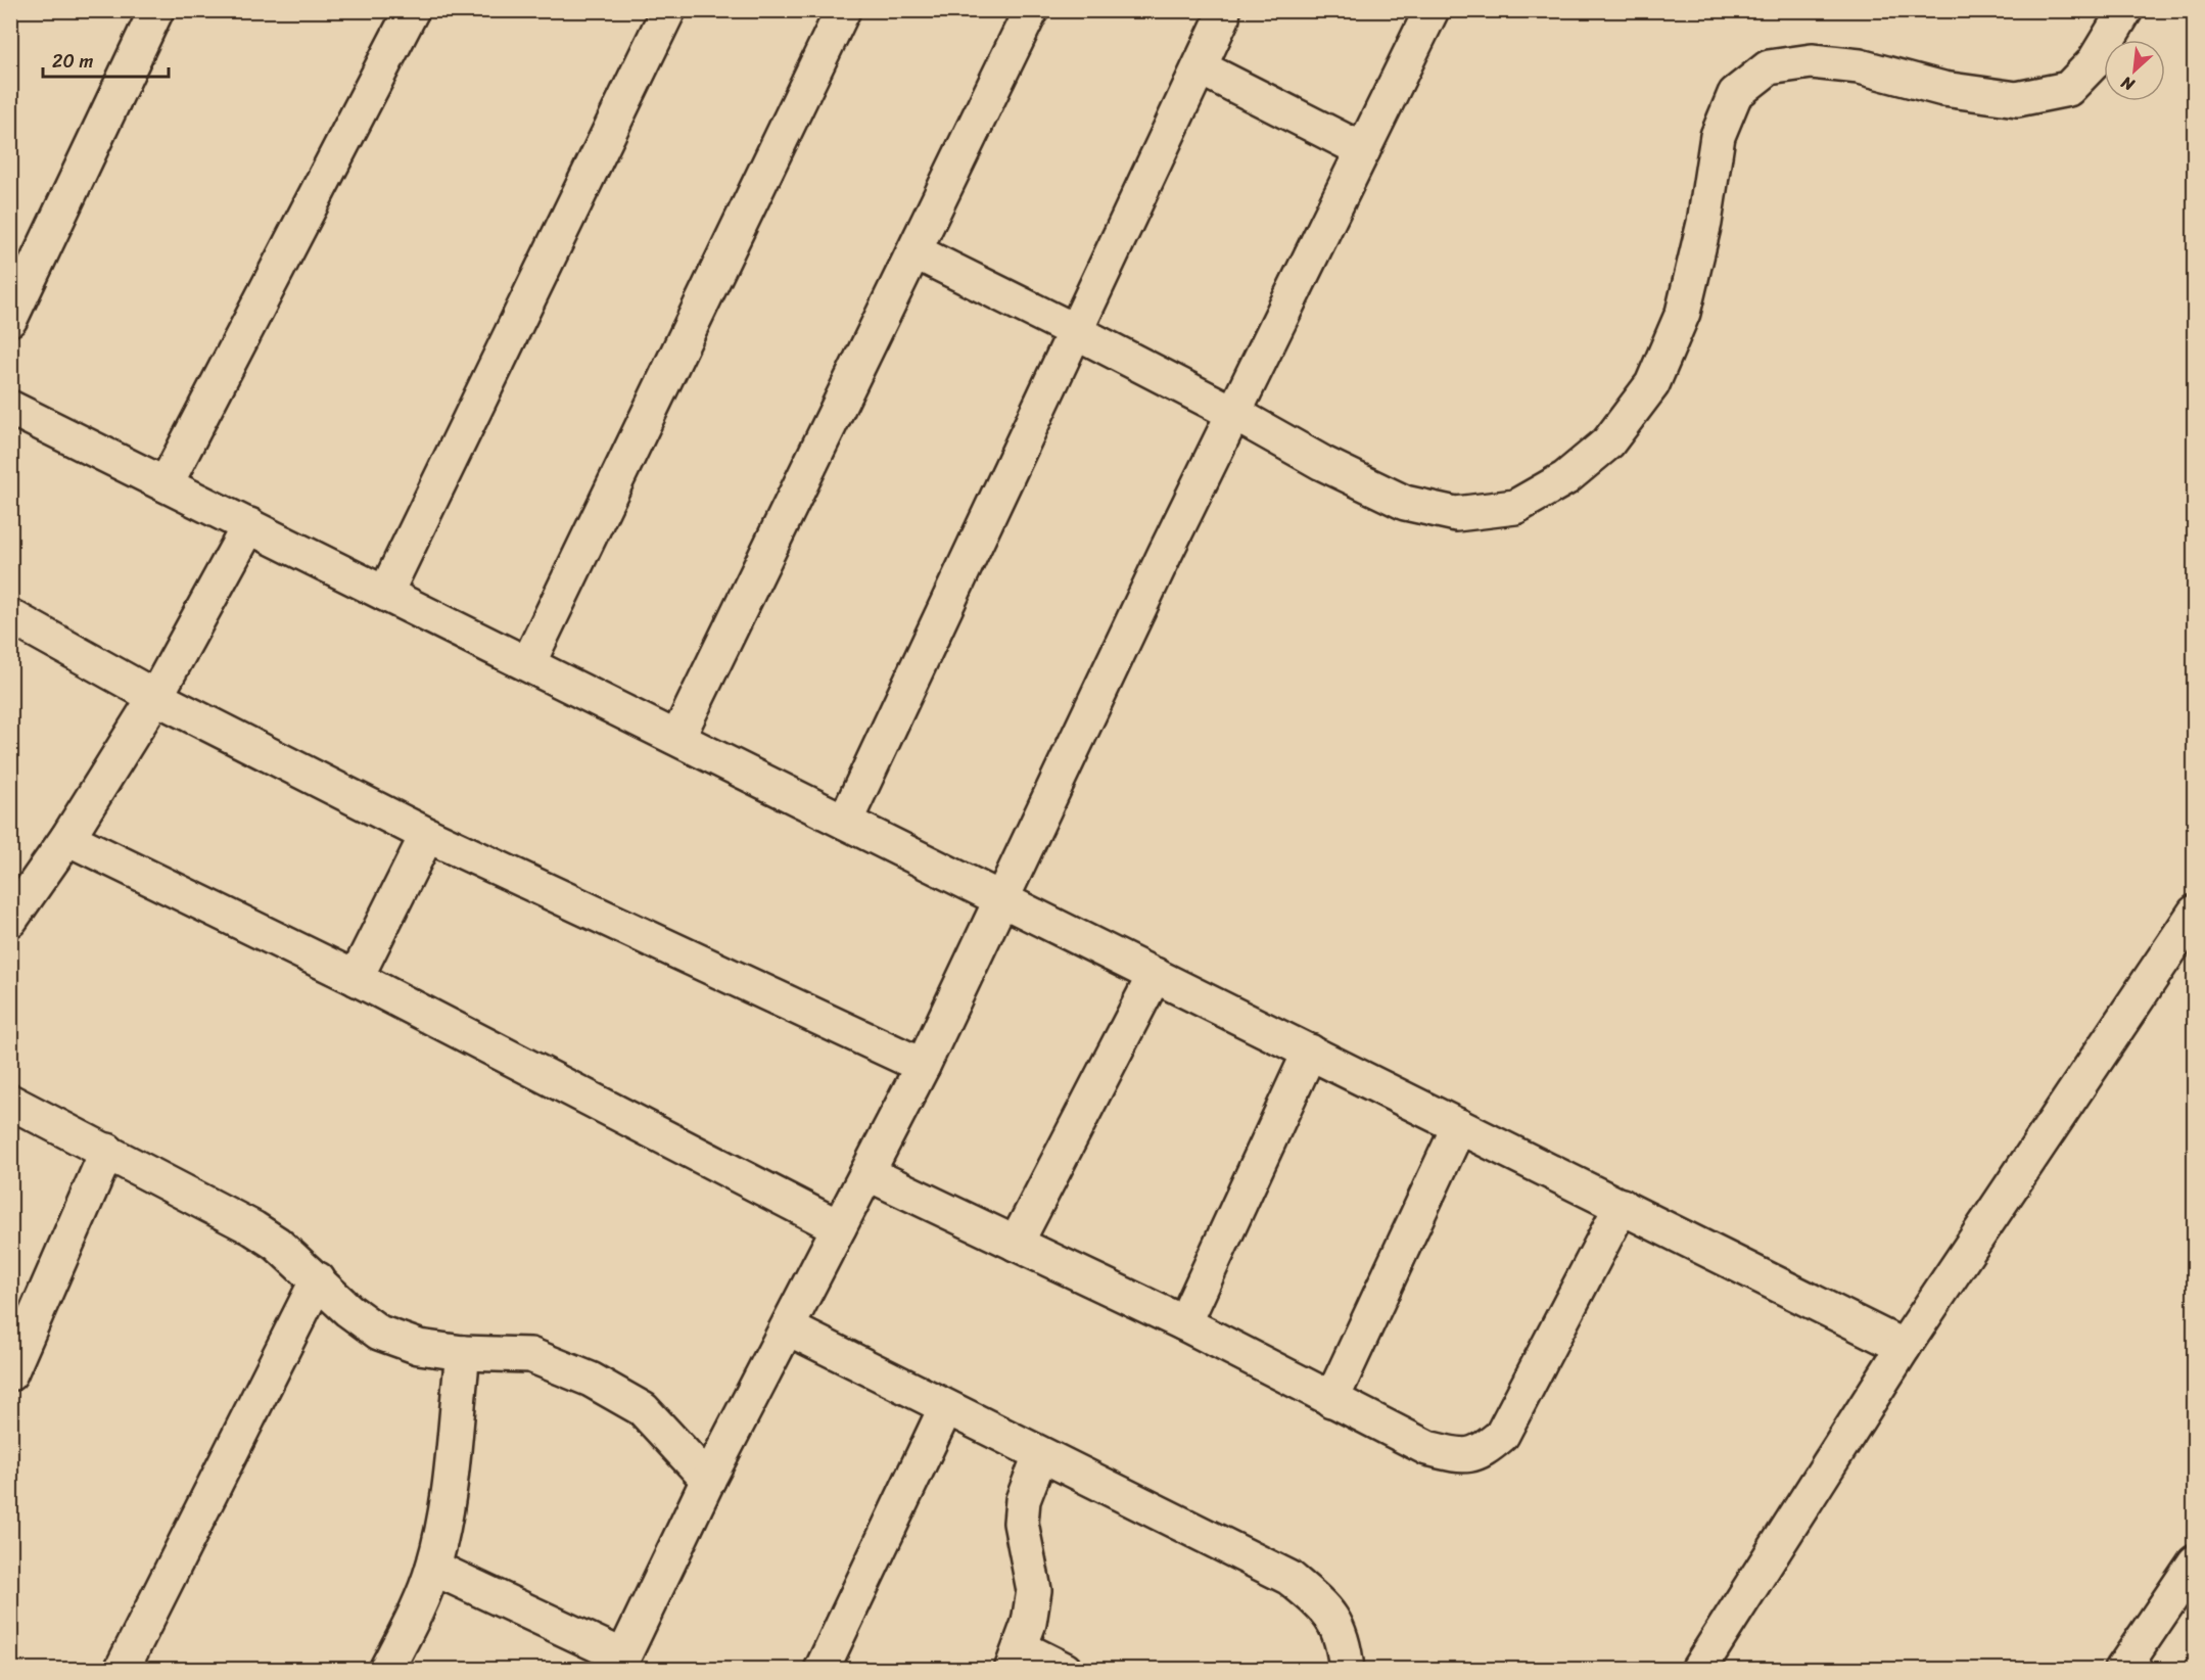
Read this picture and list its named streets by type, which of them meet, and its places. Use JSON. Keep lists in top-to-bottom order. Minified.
{"scale_bar":"20 m","north":"bottom left"}
